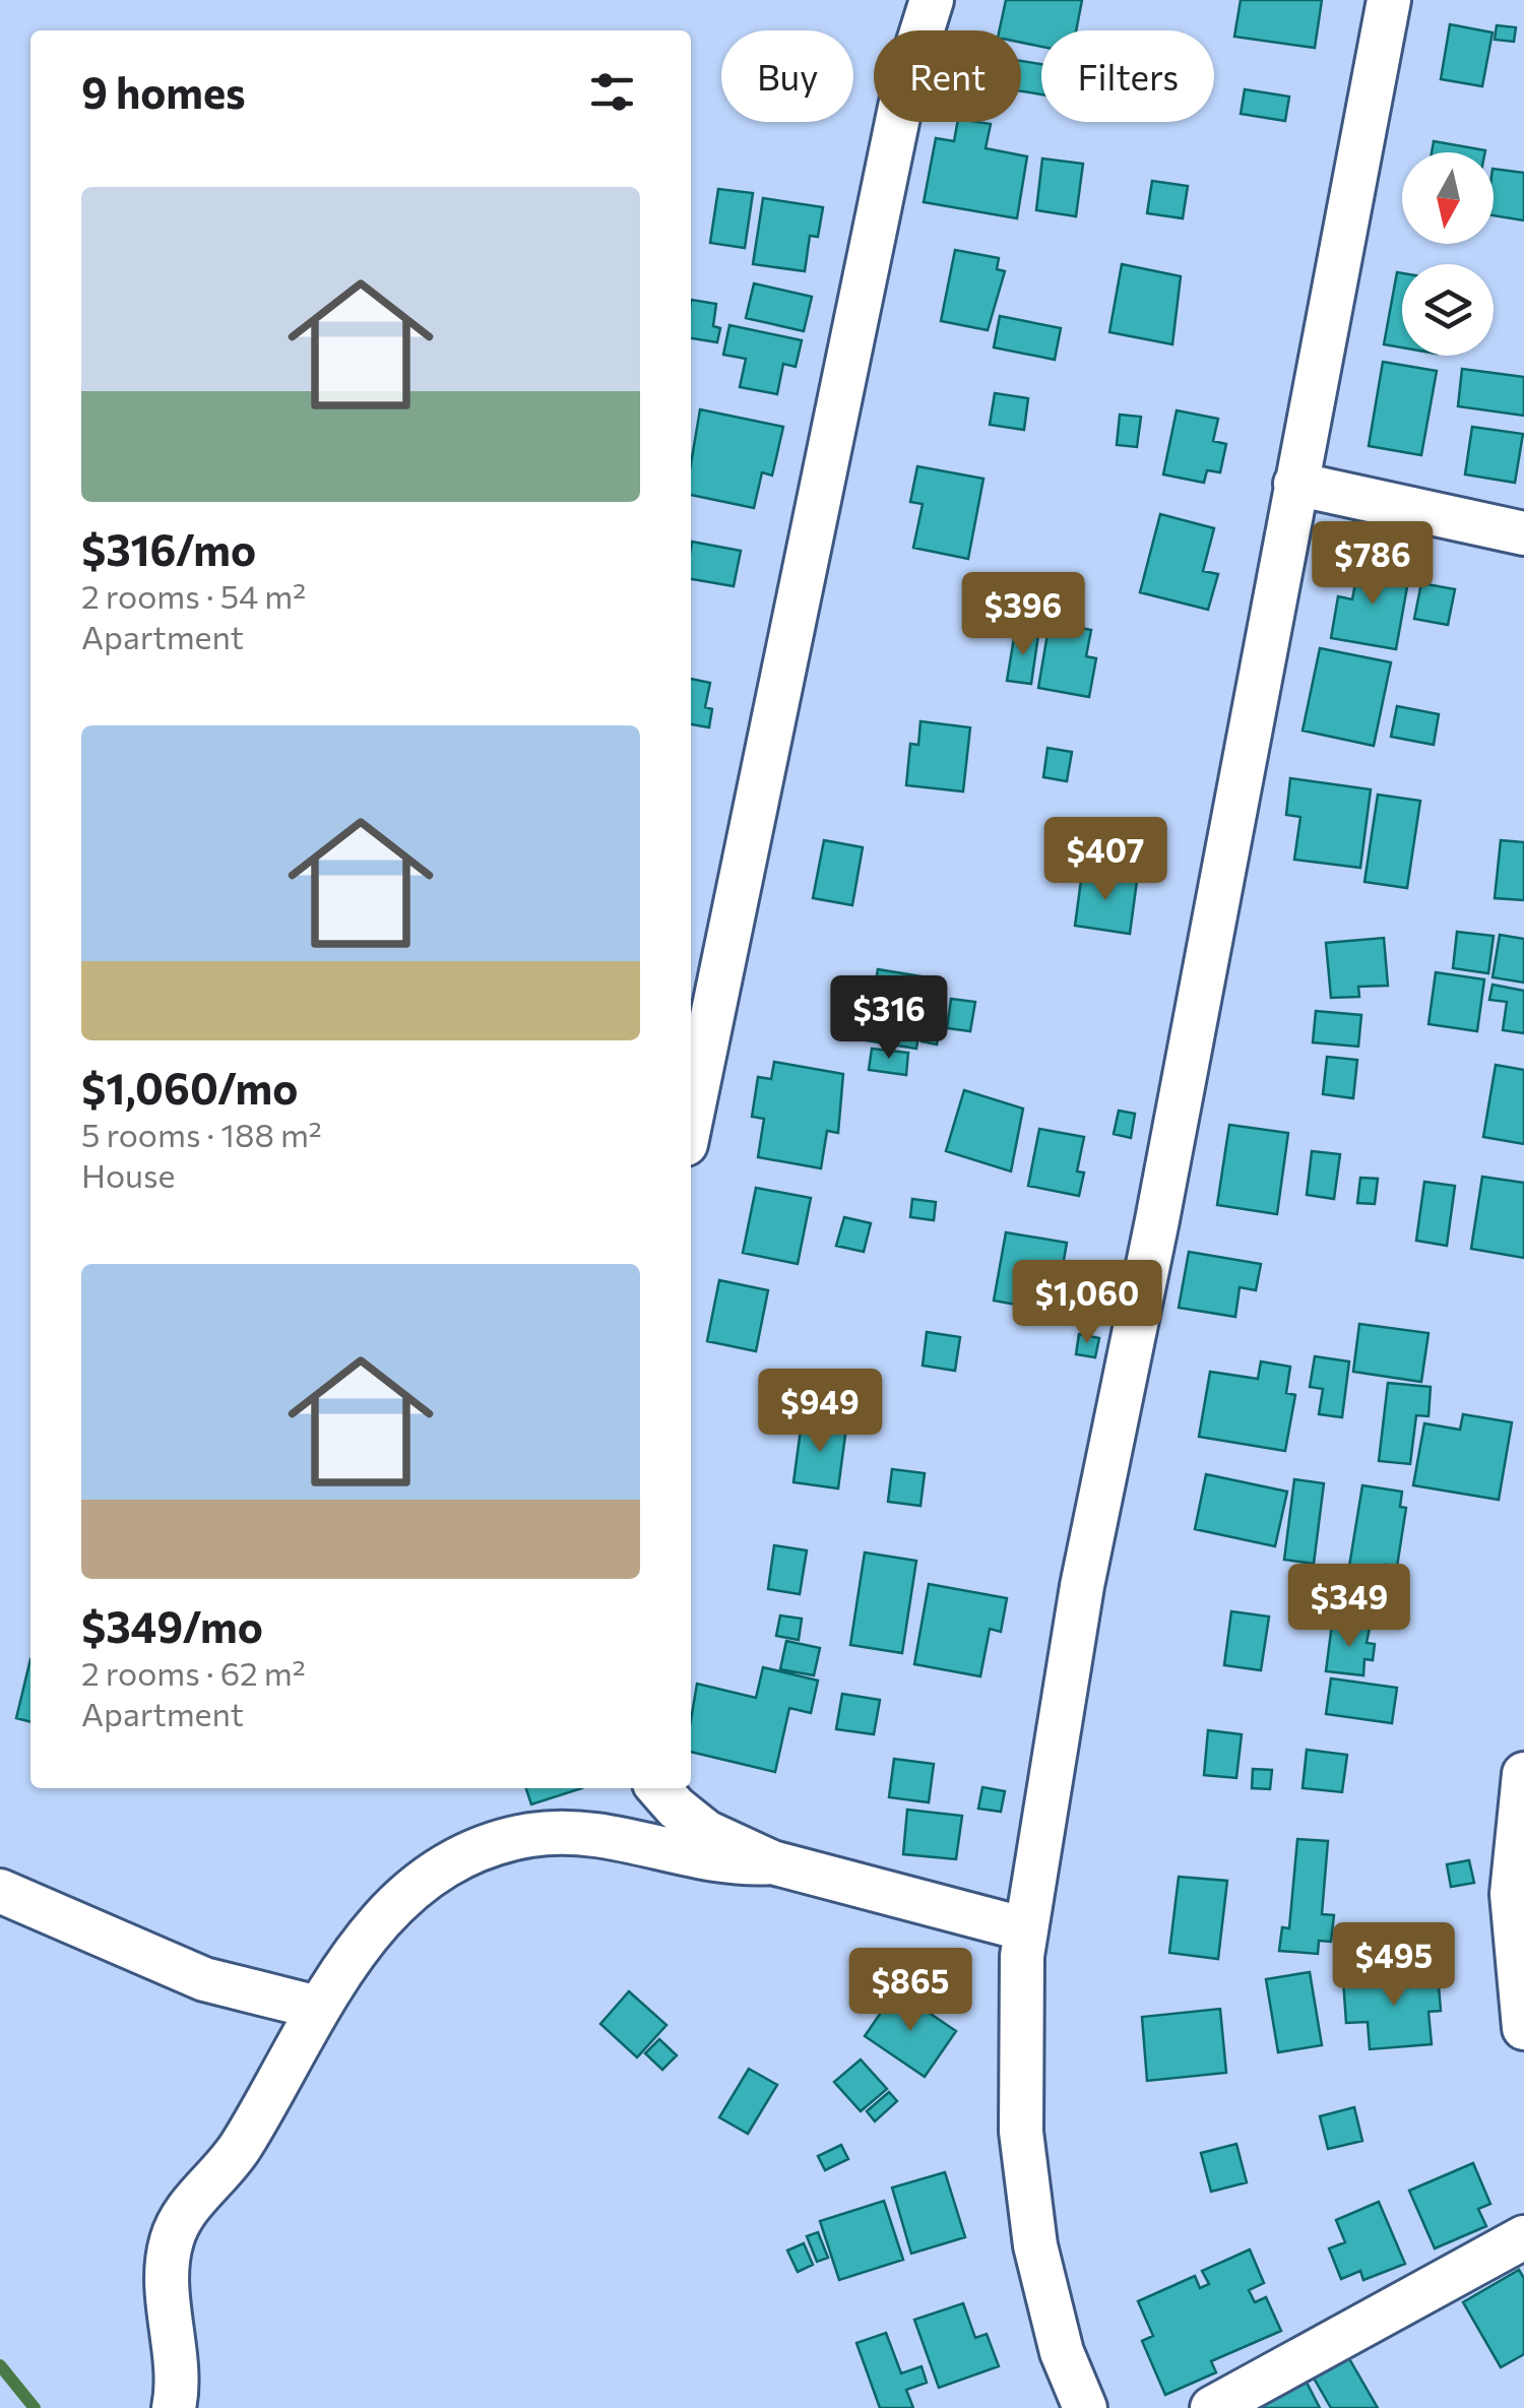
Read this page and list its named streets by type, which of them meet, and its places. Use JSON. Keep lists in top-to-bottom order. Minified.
{"north":"bottom","page":{"chip":["Buy","Rent","Filters"],"heading":"9 homes","list":[{"name":"$316/mo","note":"2 rooms · 54 m² · Apartment"},{"name":"$1,060/mo","note":"5 rooms · 188 m² · House"},{"name":"$349/mo","note":"2 rooms · 62 m² · Apartment"}],"price":["$786","$396","$407","$316","$1,060","$949","$349","$495","$865"]}}
